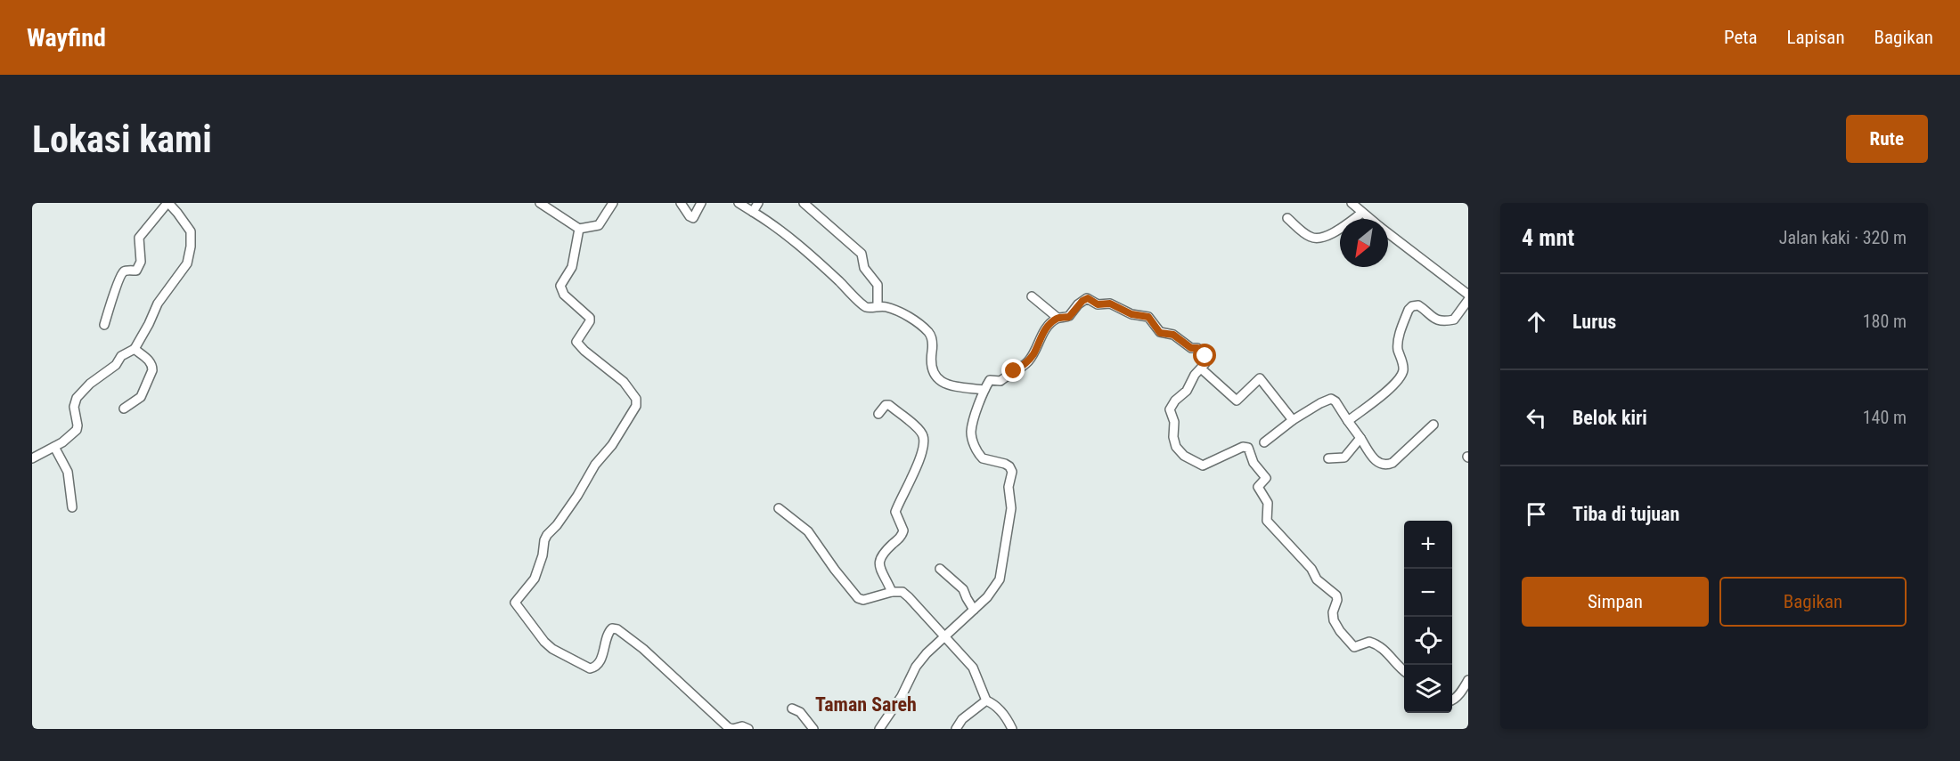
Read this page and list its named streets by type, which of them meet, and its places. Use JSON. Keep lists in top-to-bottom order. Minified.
{"districts":["Taman Sareh"],"north":"bottom left","page":{"header":"Wayfind","nav":["Peta","Lapisan","Bagikan"],"buttons":["Rute",["Simpan","Bagikan"]],"title":"Lokasi kami","heading":["4 mnt","Jalan kaki · 320 m"],"list":[["Lurus","180 m"],["Belok kiri","140 m"],"Tiba di tujuan"],"map_buttons":["+","−"]}}
